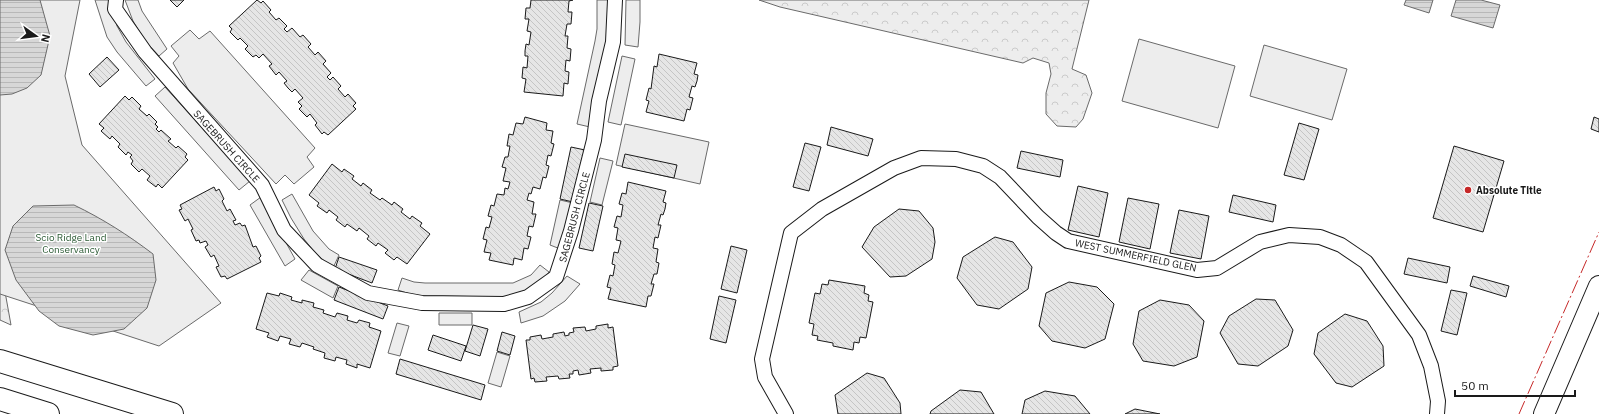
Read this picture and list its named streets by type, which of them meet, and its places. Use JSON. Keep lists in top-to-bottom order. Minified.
{"streets":{"street":["SAGEBRUSH CIRCLE","WEST SUMMERFIELD GLEN"]},"parks":["Scio Ridge Land Conservancy"],"places":["Absolute Title"],"scale_bar":"50 m","north":"right"}
